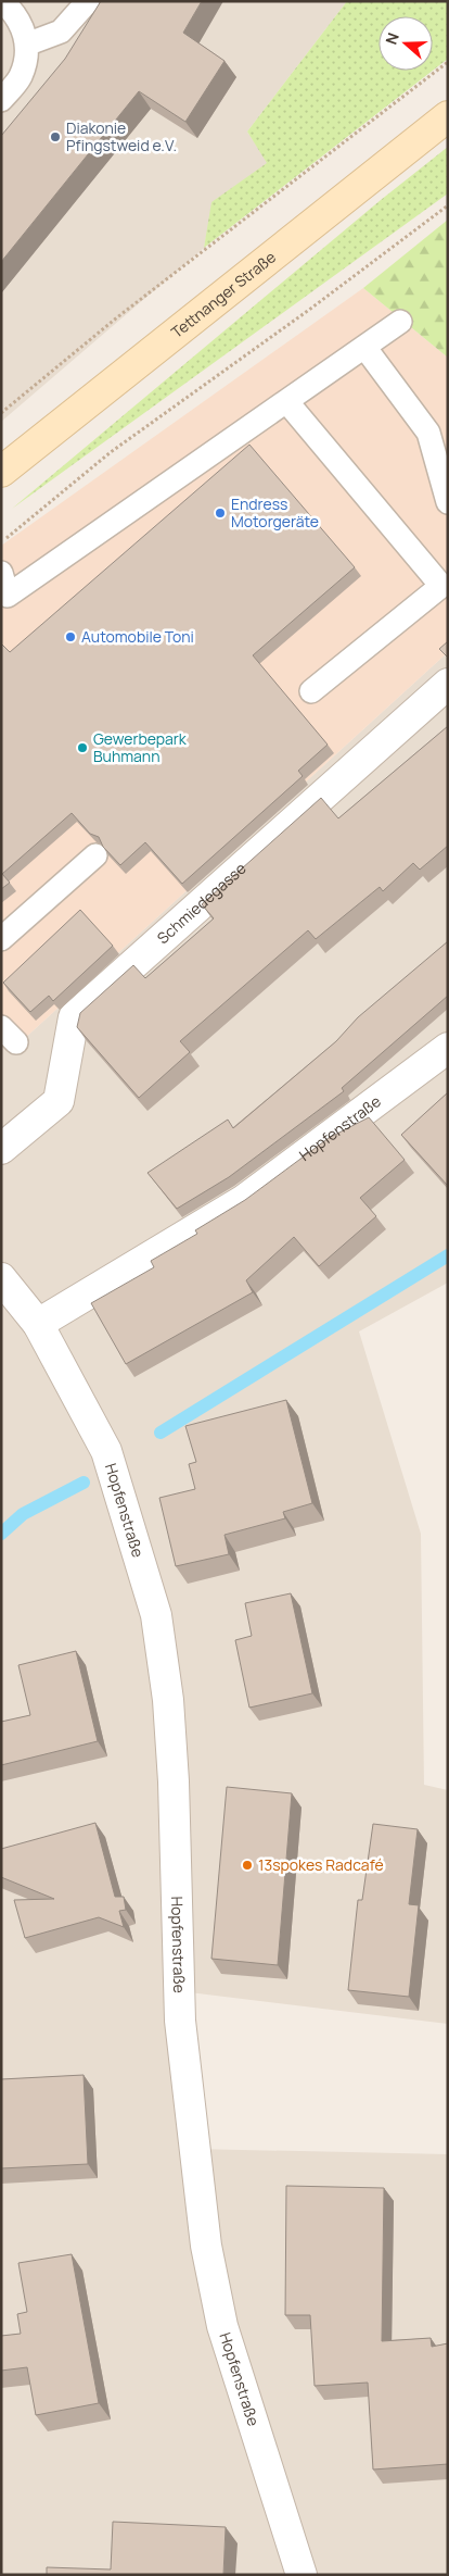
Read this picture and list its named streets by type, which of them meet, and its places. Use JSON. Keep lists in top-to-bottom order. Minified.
{"streets":{"main road":["Tettnanger Straße"],"street":["Schmiedegasse","Hopfenstraße"]},"places":["Diakonie Pfingstweid e.V.","Endress Motorgeräte","Automobile Toni","Gewerbepark Buhmann","13spokes Radcafé"],"north":"left"}
